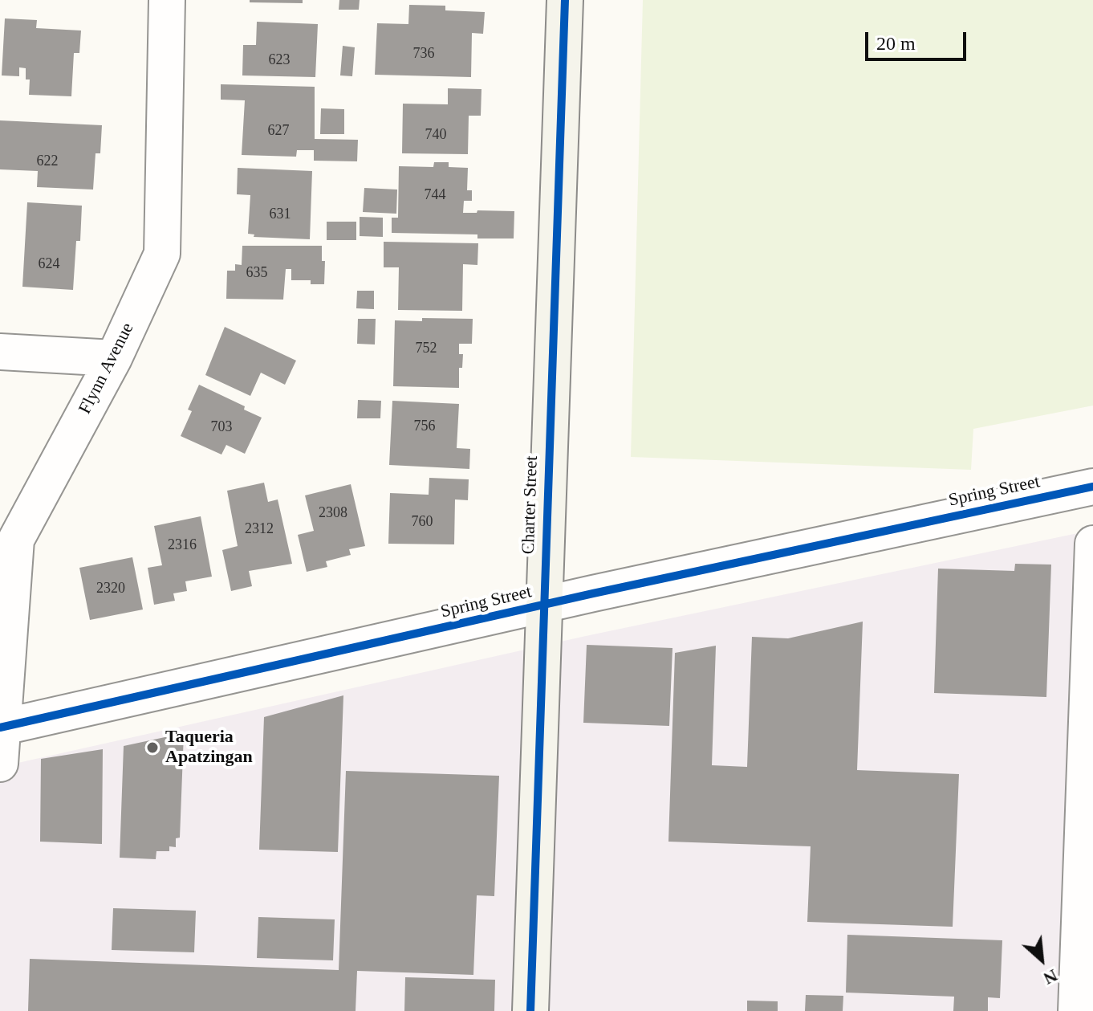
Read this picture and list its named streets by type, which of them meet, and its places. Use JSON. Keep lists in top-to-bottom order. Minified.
{"streets":{"street":["Flynn Avenue","Spring Street","Charter Street"]},"crossings":[["Flynn Avenue","Spring Street"],["Spring Street","Charter Street"]],"places":["Taqueria Apatzingan"],"house_numbers":["736","623","627","740","622","744","631","624","635","752","756","703","2308","760","2312","2316","2320"],"scale_bar":"20 m","north":"bottom right"}
